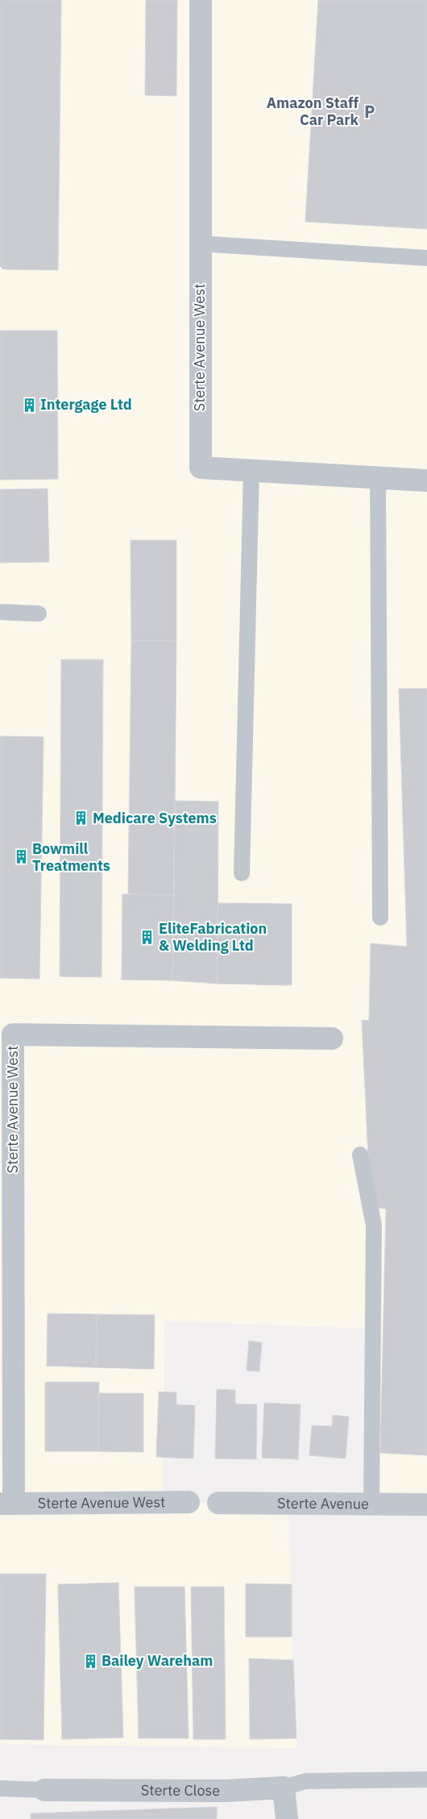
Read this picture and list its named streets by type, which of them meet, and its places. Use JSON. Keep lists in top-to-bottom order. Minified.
{"streets":{"street":["Sterte Avenue West","Sterte Avenue","Sterte Close"]},"places":{"parking":["Amazon Staff Car Park"],"building":["Intergage Ltd","Medicare Systems","Bowmill Treatments","EliteFabrication & Welding Ltd","Bailey Wareham"]}}
